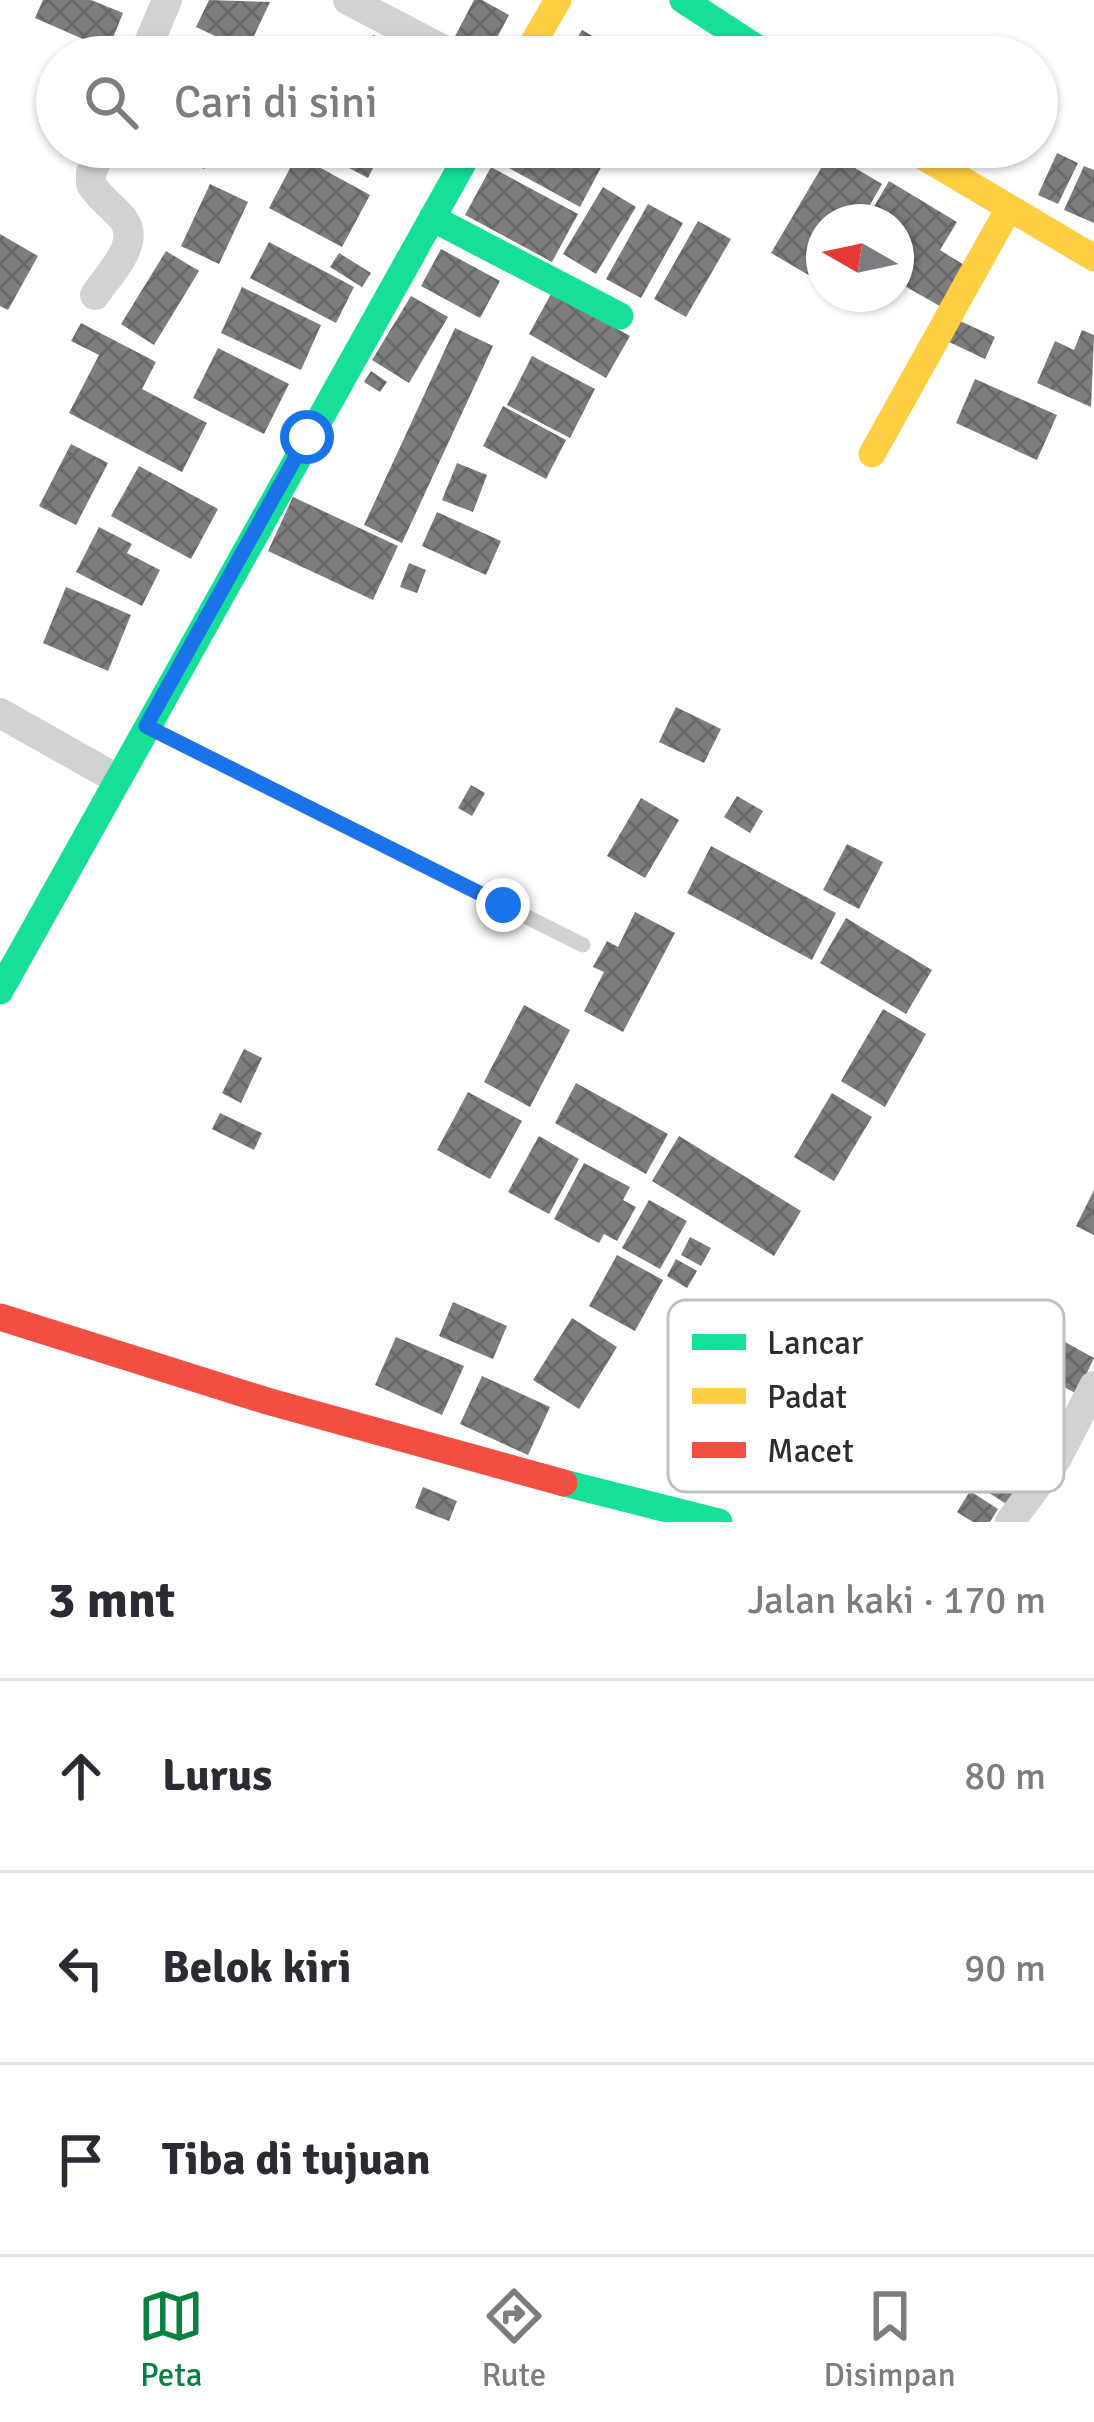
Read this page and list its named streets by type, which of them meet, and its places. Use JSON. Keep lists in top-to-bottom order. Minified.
{"legend":["Lancar","Padat","Macet"],"north":"left","page":{"search":"Cari di sini","heading":["3 mnt","Jalan kaki · 170 m"],"list":[["Lurus","80 m"],["Belok kiri","90 m"],"Tiba di tujuan"],"nav":["Peta","Rute","Disimpan"]}}
